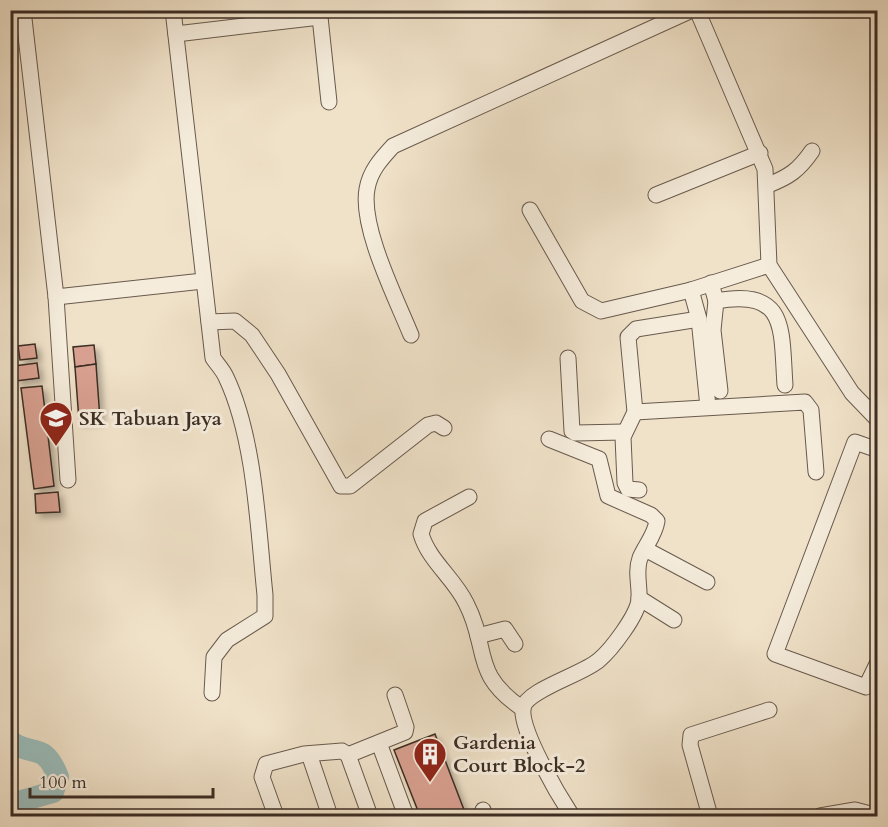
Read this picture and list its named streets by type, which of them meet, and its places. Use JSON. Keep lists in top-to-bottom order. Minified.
{"places":{"school or university":["SK Tabuan Jaya"],"building":["Gardenia Court Block-2"]},"scale_bar":"100 m"}
